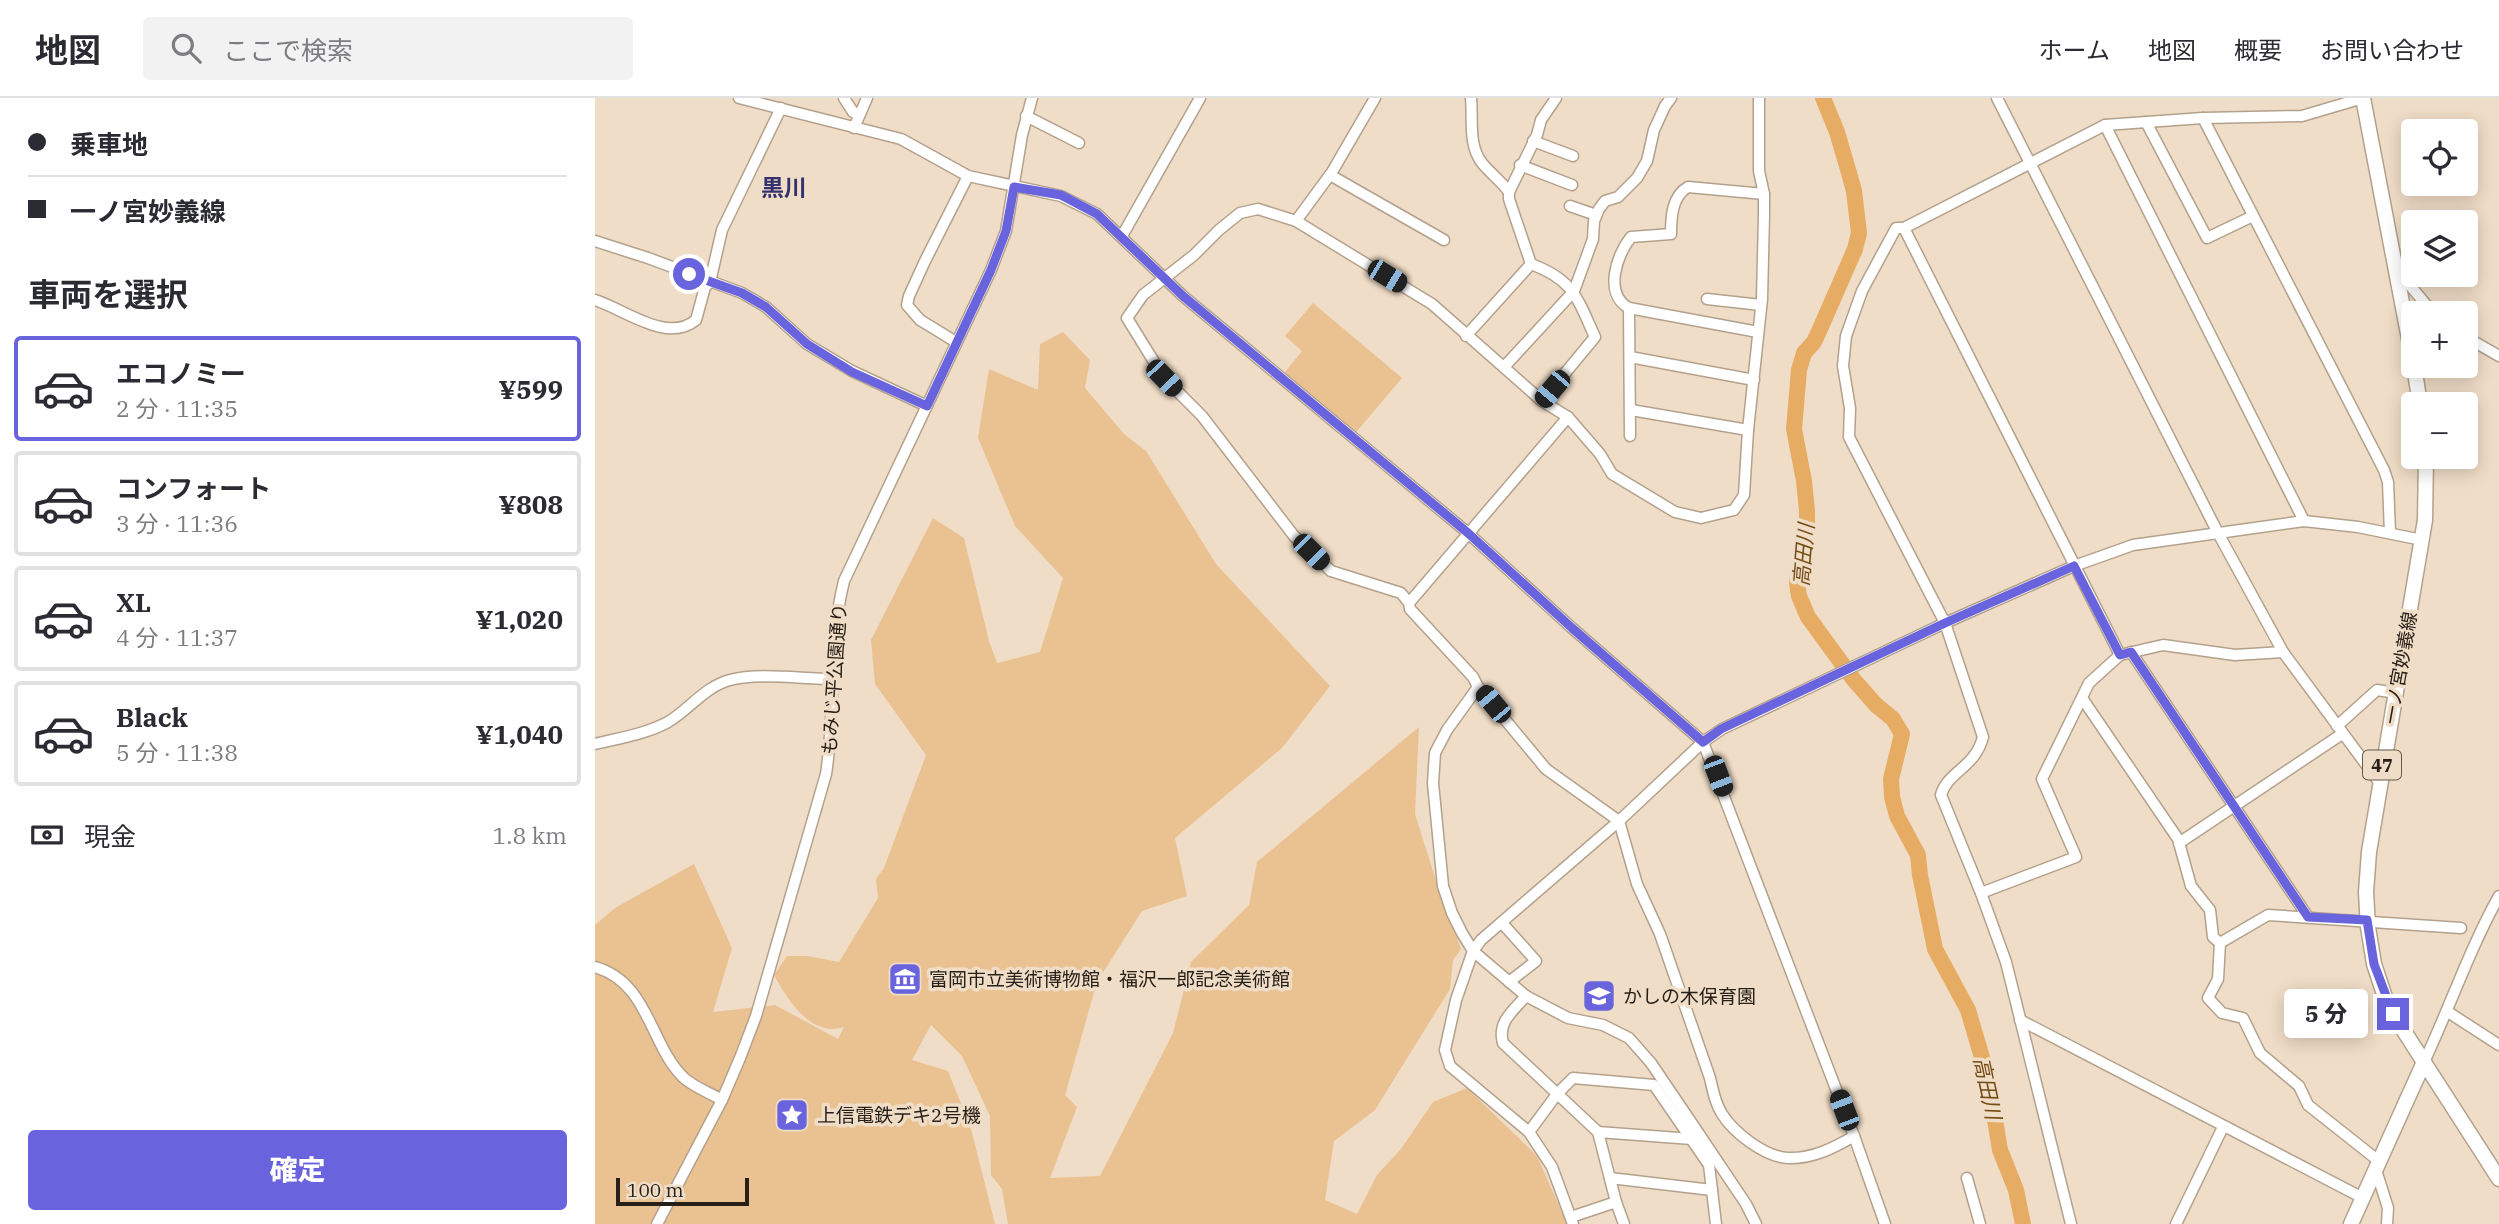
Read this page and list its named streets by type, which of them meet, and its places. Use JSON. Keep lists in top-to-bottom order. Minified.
{"streets":{"main road":["一ノ宮妙義線","47"],"street":["もみじ平公園通り"]},"districts":["黒川"],"water":["高田川"],"places":{"museum":["富岡市立美術博物館・福沢一郎記念美術館"],"school or university":["かしの木保育園"],"place":["上信電鉄デキ2号機"]},"scale_bar":"100 m","page":{"header":"地図","search":"ここで検索","nav":["ホーム","地図","概要","お問い合わせ"],"banner":["乗車地","一ノ宮妙義線"],"map_buttons":["+","−"],"heading":"車両を選択","list":[{"name":"エコノミー","note":"2 分 · 11:35","value":"¥599"},{"name":"コンフォート","note":"3 分 · 11:36","value":"¥808"},{"name":"XL","note":"4 分 · 11:37","value":"¥1,020"},{"name":"Black","note":"5 分 · 11:38","value":"¥1,040"}],"pay":["現金","1.8 km"],"bubble":"5 分","buttons":"確定","scale":"100 m"}}
